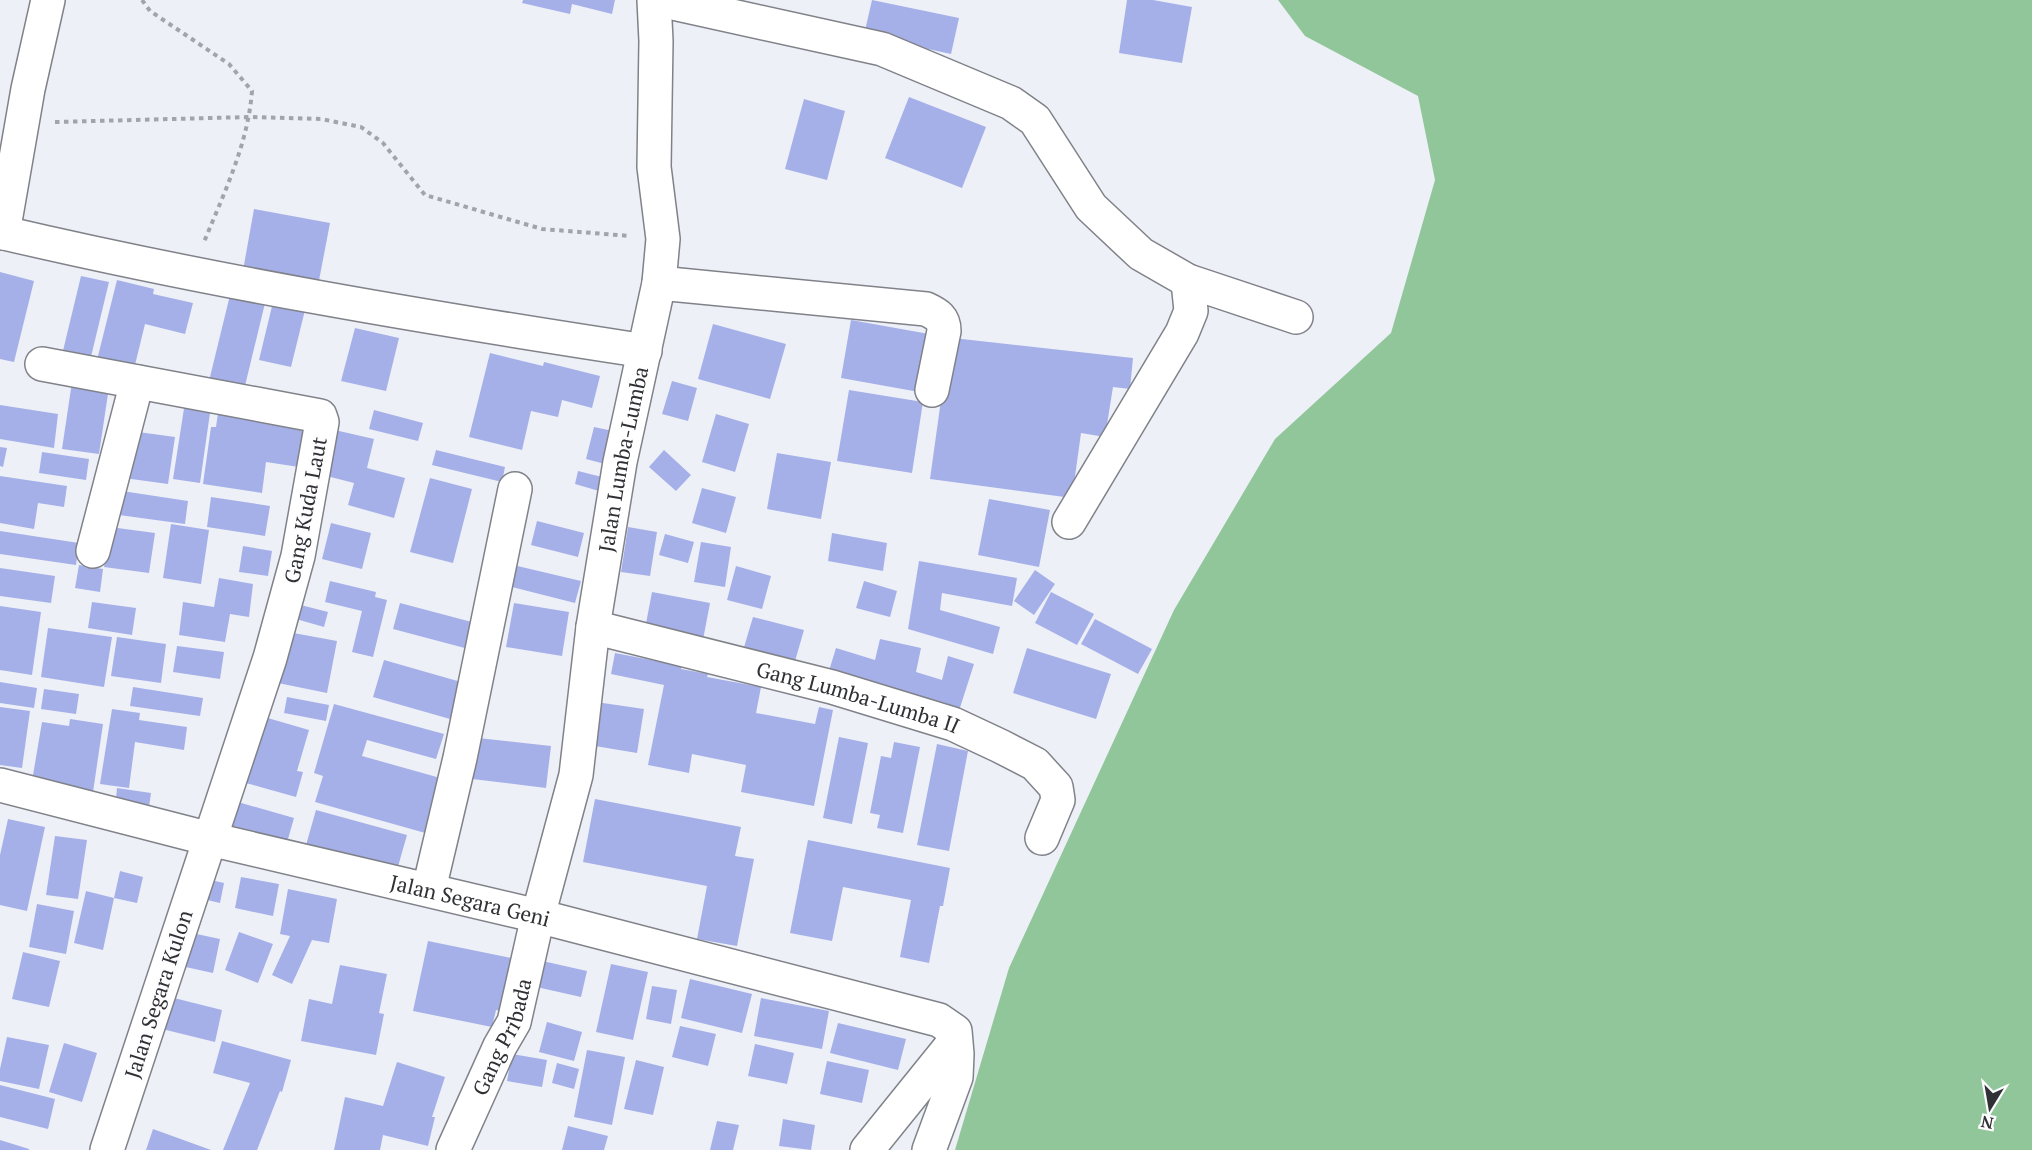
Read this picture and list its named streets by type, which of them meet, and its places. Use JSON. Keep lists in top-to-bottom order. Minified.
{"streets":{"street":["Jalan Lumba-Lumba","Gang Kuda Laut","Gang Lumba-Lumba II","Jalan Segara Geni","Jalan Segara Kulon","Gang Pribada"]},"crossings":[["Jalan Lumba-Lumba","Gang Lumba-Lumba II"],["Jalan Lumba-Lumba","Jalan Segara Geni"],["Jalan Lumba-Lumba","Gang Pribada"],["Gang Kuda Laut","Jalan Segara Geni"],["Gang Kuda Laut","Jalan Segara Kulon"],["Jalan Segara Geni","Jalan Segara Kulon"],["Jalan Segara Geni","Gang Pribada"]],"north":"bottom"}
